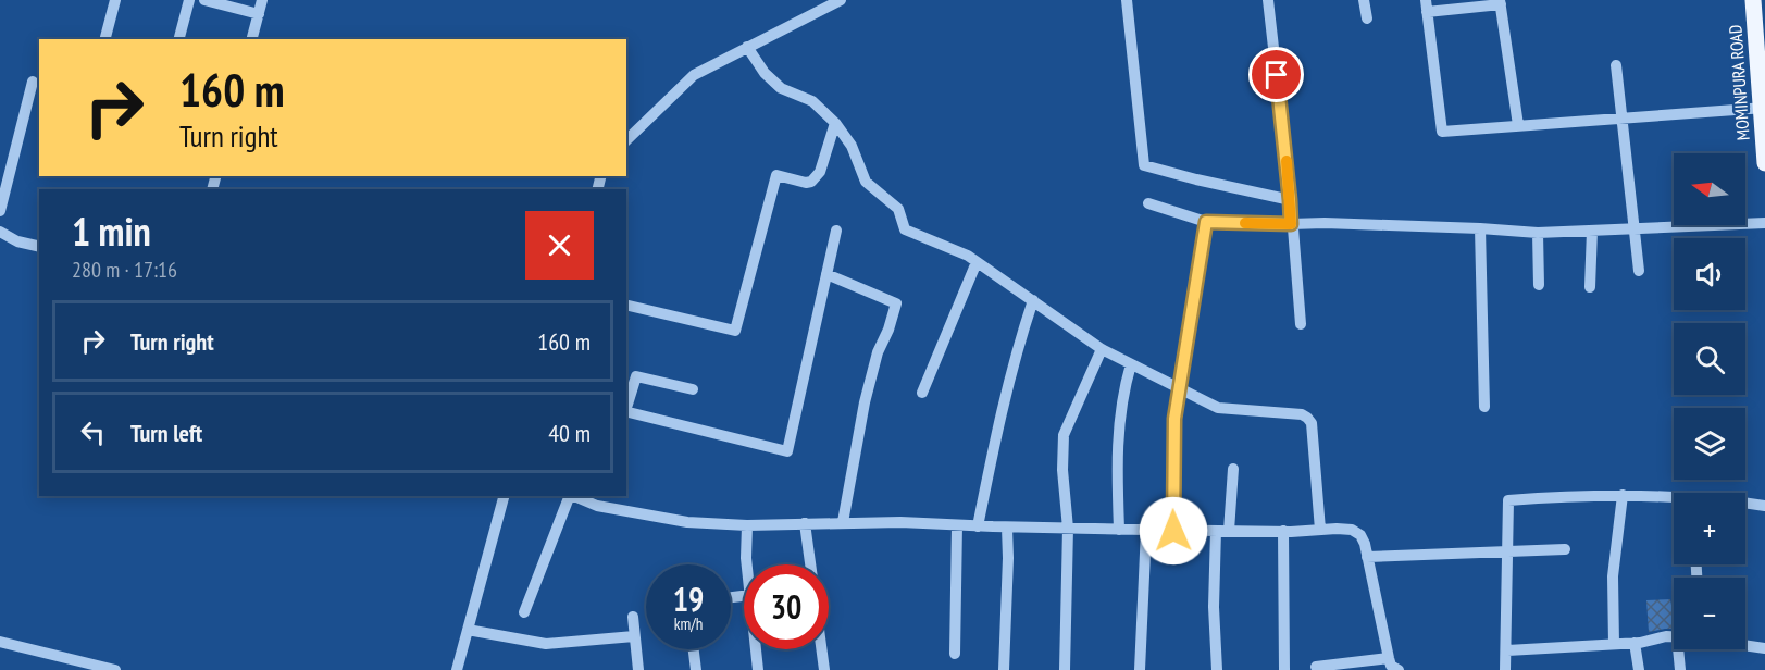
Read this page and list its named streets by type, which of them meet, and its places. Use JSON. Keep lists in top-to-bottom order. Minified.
{"streets":{"main road":["MOMINPURA ROAD"]},"north":"left","page":{"turn":["160 m","Turn right"],"map_buttons":["+","−"],"heading":["1 min","280 m · 17:16"],"list":[{"name":"Turn right","value":"160 m"},{"name":"Turn left","value":"40 m"}],"speed":"19 km/h","limit":"30"}}
